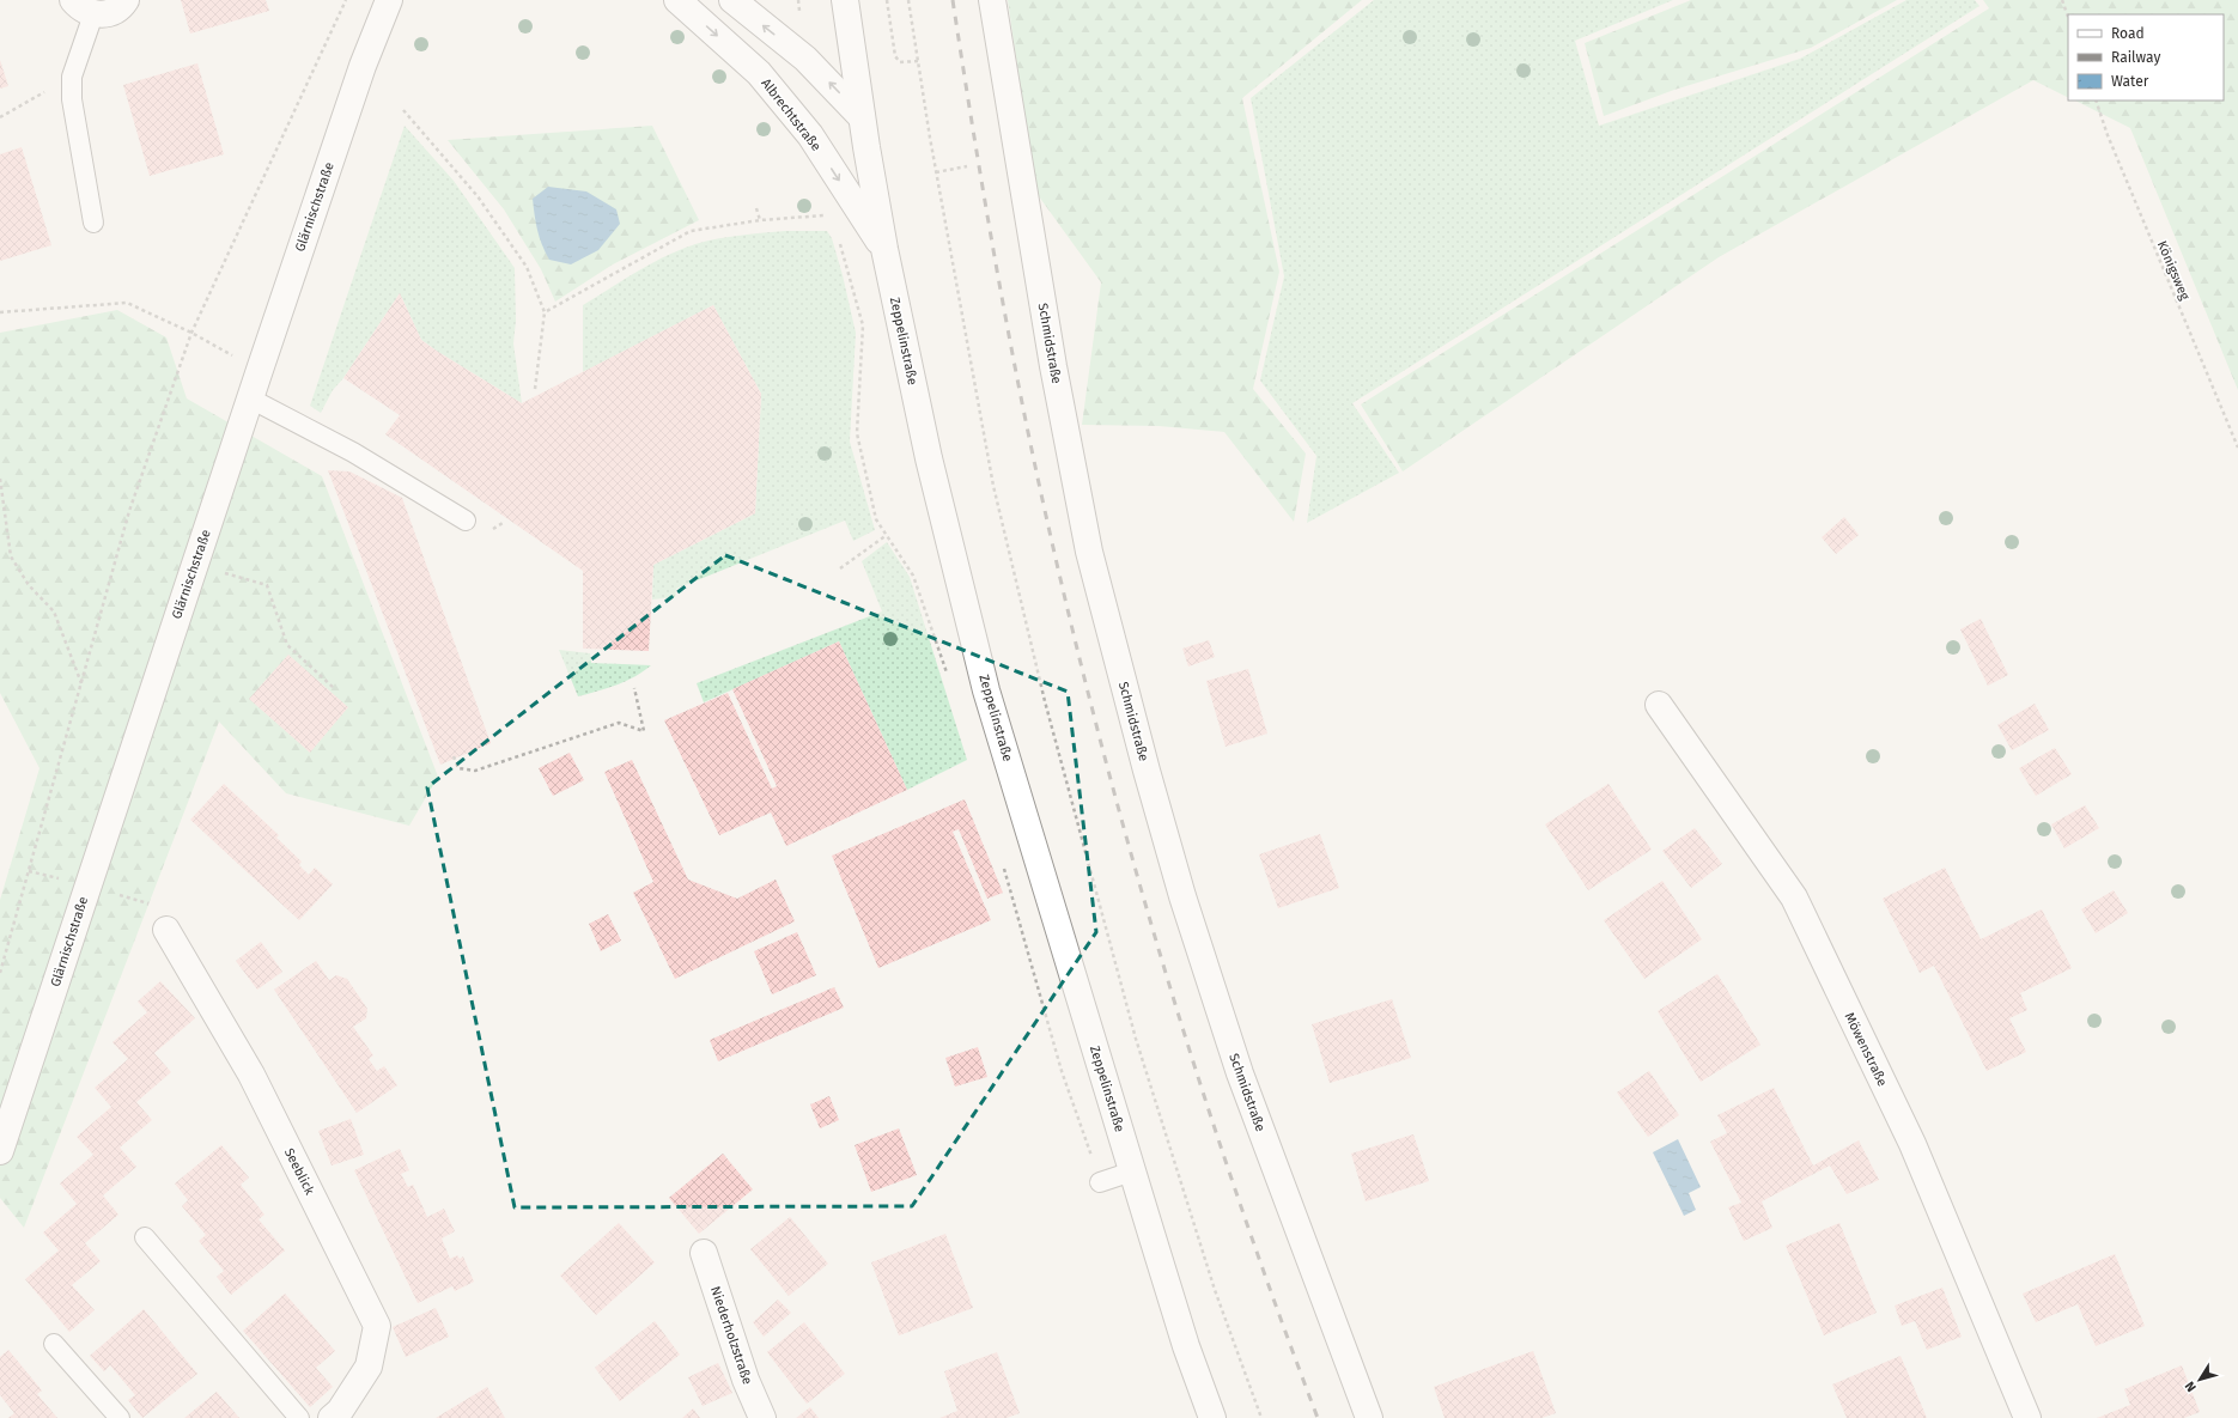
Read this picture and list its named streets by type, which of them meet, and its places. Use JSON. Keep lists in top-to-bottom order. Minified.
{"streets":{"street":["Albrechtstraße","Glärnischstraße","Zeppelinstraße","Schmidstraße","Möwenstraße","Seeblick","Niederholzstraße"],"path":["Königsweg"]},"crossings":[["Albrechtstraße","Zeppelinstraße"]],"legend":["Road","Railway","Water"],"north":"bottom left"}
